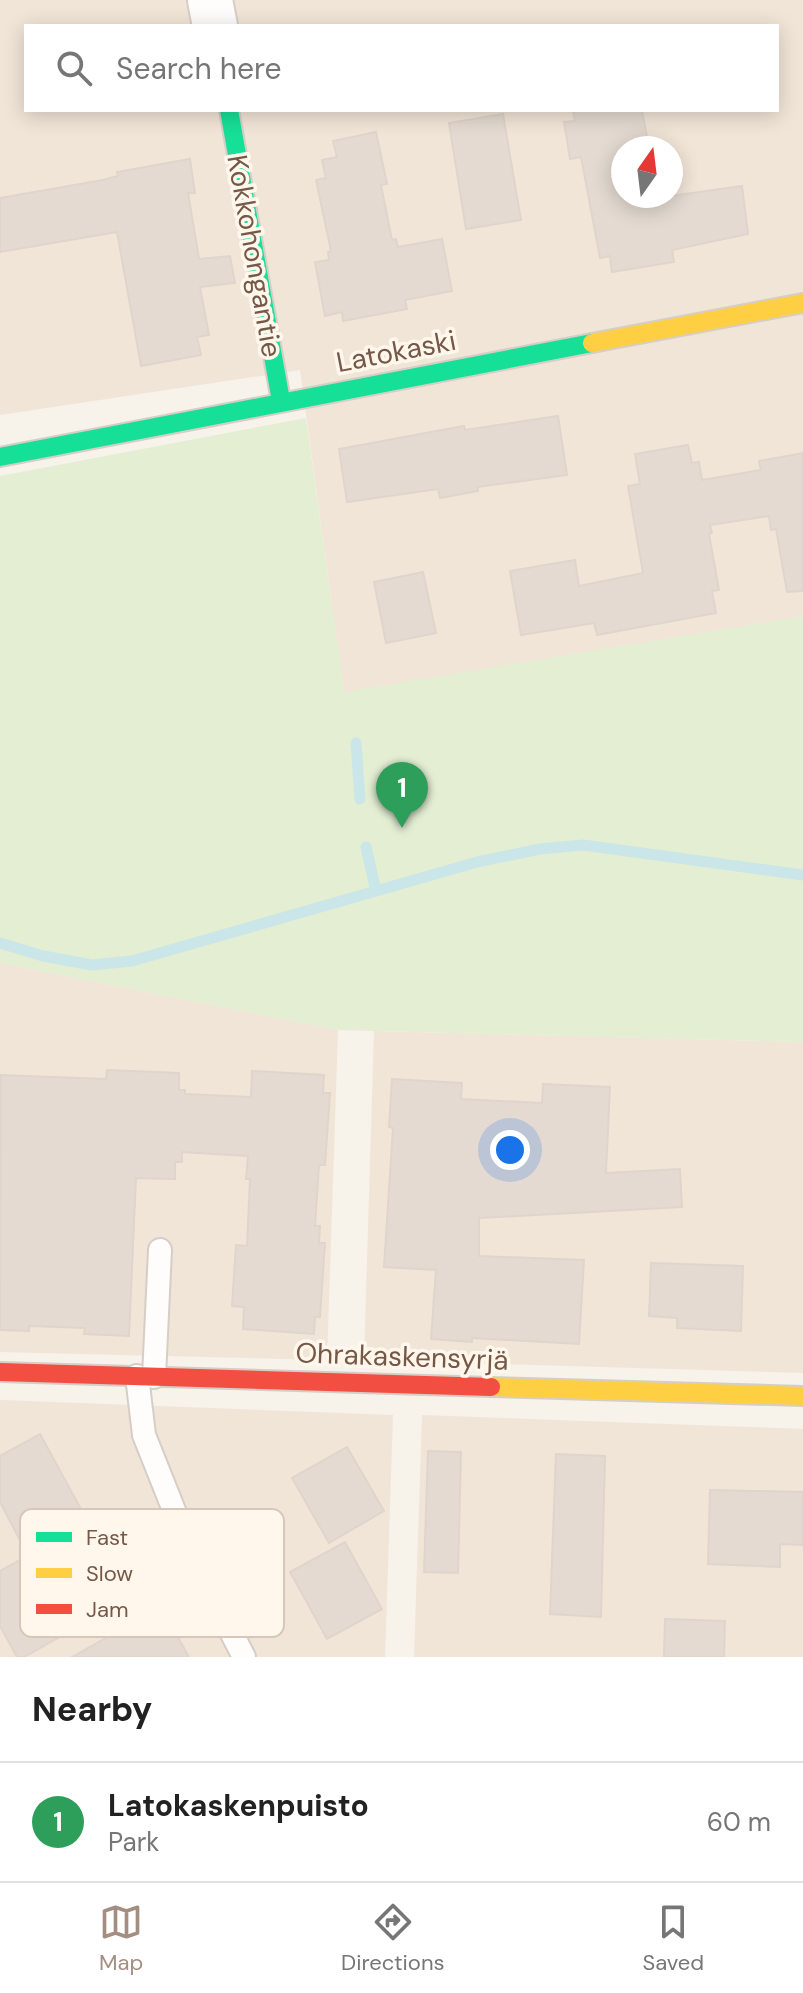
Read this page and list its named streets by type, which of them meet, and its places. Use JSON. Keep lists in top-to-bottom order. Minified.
{"streets":{"street":["Kokkohongantie","Latokaski","Ohrakaskensyrjä"]},"crossings":[["Kokkohongantie","Latokaski"]],"legend":["Fast","Slow","Jam"],"north":"top","page":{"search":"Search here","pins":"1","heading":"Nearby","list":[{"mark":"1","name":"Latokaskenpuisto","note":"Park","value":"60 m"}],"nav":["Map","Directions","Saved"]}}
